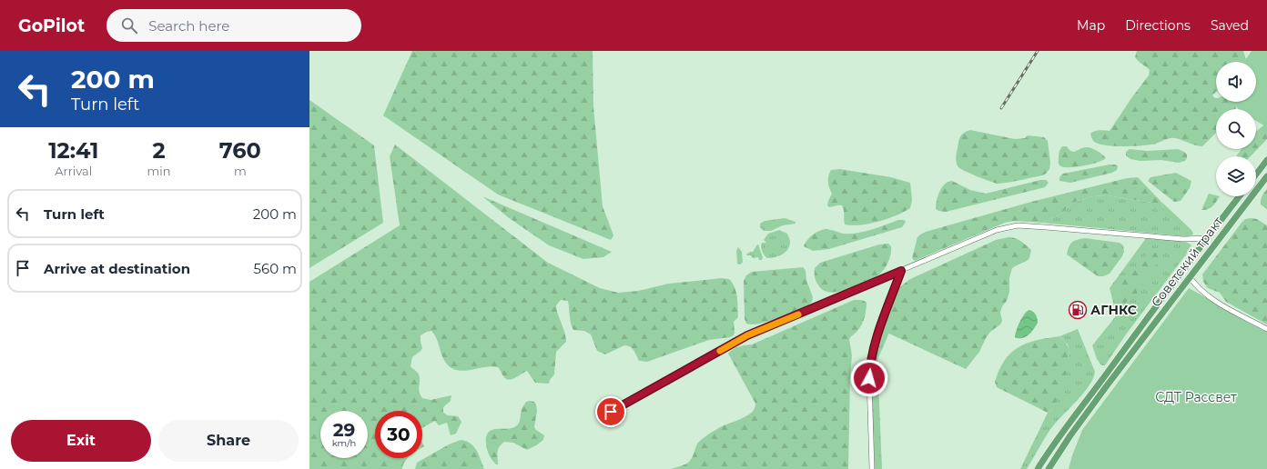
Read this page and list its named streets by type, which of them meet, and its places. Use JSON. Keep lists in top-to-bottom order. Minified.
{"streets":{"highway":["Советский тракт"]},"parks":["СДТ Рассвет"],"places":{"fuel station":["АГНКС"]},"page":{"header":"GoPilot","search":"Search here","nav":["Map","Directions","Saved"],"turn":["200 m","Turn left"],"eta":["12:41","Arrival","2","min","760","m"],"list":[{"name":"Turn left","value":"200 m"},{"name":"Arrive at destination","value":"560 m"}],"speed":"29 km/h","limit":"30","buttons":["Exit","Share"]}}
